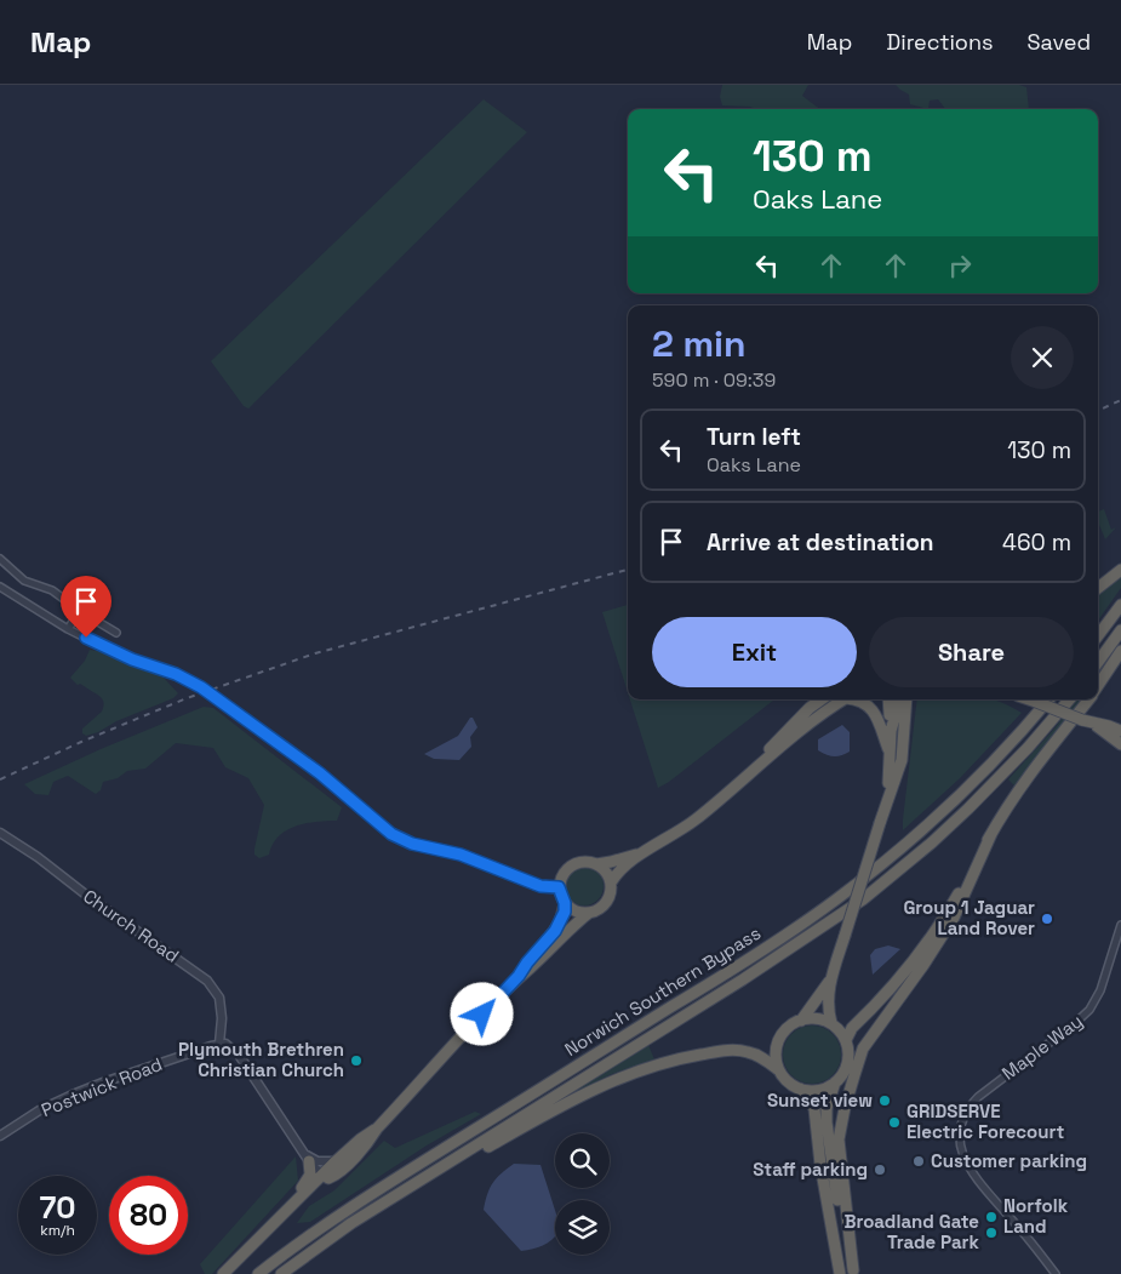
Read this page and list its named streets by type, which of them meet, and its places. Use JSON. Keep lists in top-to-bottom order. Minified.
{"streets":{"highway":["Norwich Southern Bypass"],"street":["Church Road","Maple Way","Postwick Road"]},"crossings":[["Church Road","Postwick Road"]],"places":["Group 1 Jaguar Land Rover","Plymouth Brethren Christian Church","Sunset view","GRIDSERVE Electric Forecourt","Customer parking","Staff parking","Norfolk Land","Broadland Gate Trade Park"],"page":{"header":"Map","nav":["Map","Directions","Saved"],"turn":["130 m","Oaks Lane"],"heading":["2 min","590 m · 09:39"],"list":[{"name":"Turn left","note":"Oaks Lane","value":"130 m"},{"name":"Arrive at destination","value":"460 m"}],"buttons":["Exit","Share"],"speed":"70 km/h","limit":"80"}}
